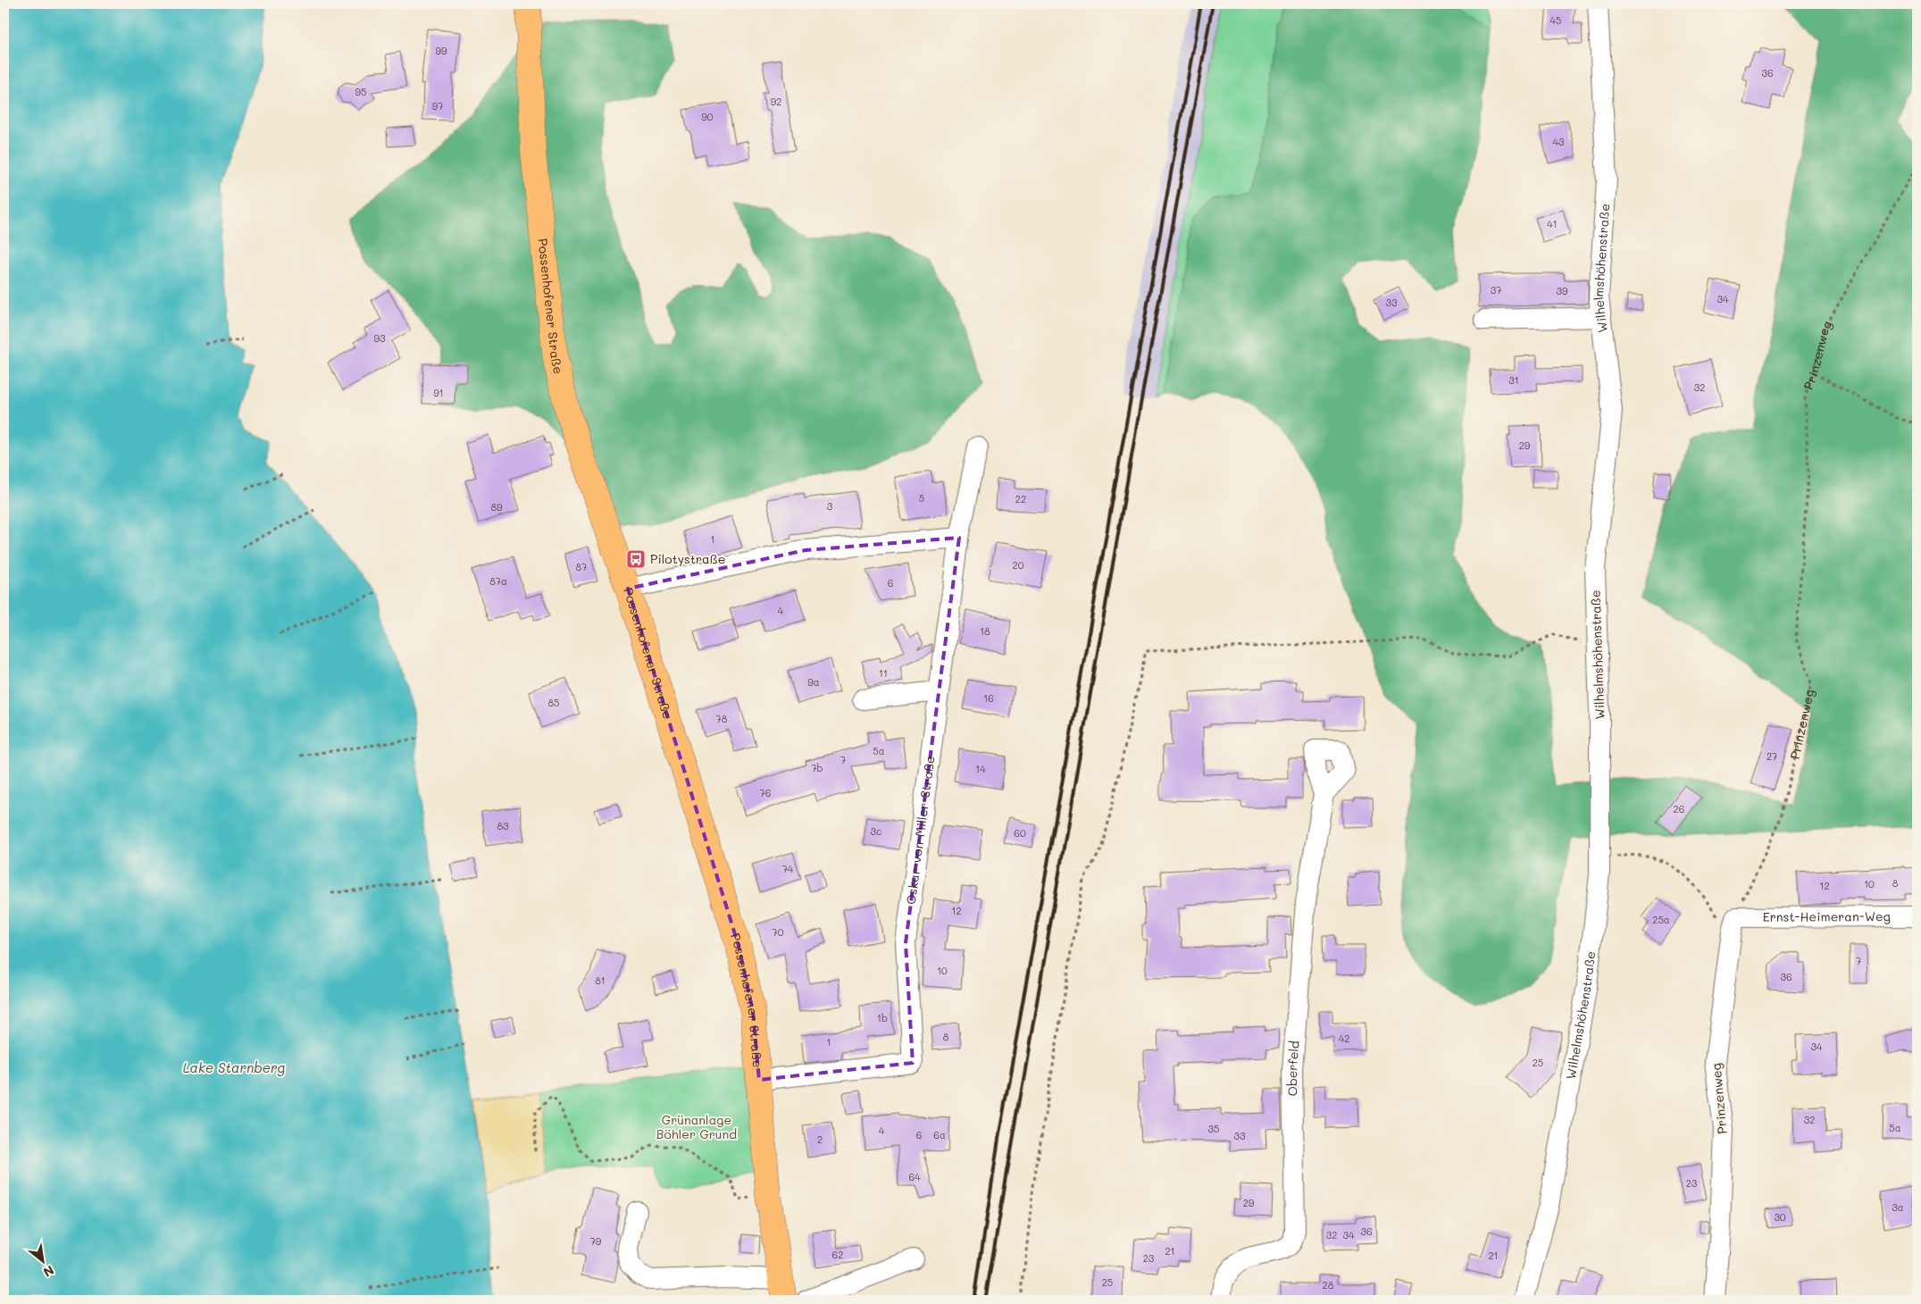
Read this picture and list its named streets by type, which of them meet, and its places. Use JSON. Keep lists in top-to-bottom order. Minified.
{"streets":{"main road":["Possenhofener Straße"],"street":["Wilhelmshöhenstraße","Prinzenweg","Oskar-von-Miller-Straße","Ernst-Heimeran-Weg","Oberfeld"]},"crossings":[["Possenhofener Straße","Oskar-von-Miller-Straße"],["Prinzenweg","Ernst-Heimeran-Weg"]],"water":["Lake Starnberg"],"parks":["Grünanlage Böhler Grund"],"places":{"bus stop":["Pilotystraße"]},"house_numbers":["45","99","36","95","92","97","90","43","41","37","39","34","33","93","31","32","91","29","5","22","3","89","1","20","87","87a","6","4","18","11","9a","16","85","78","5a","27","7","7b","14","76","26","83","3c","60","74","8","10","12","12","25a","70","7","10","36","81","1b","8","42","1","34","25","32","5a","35","4","6","6a","33","2","64","23","29","3a","30","36","32","34","79","21","62","21","23","25","28"],"north":"bottom right"}
